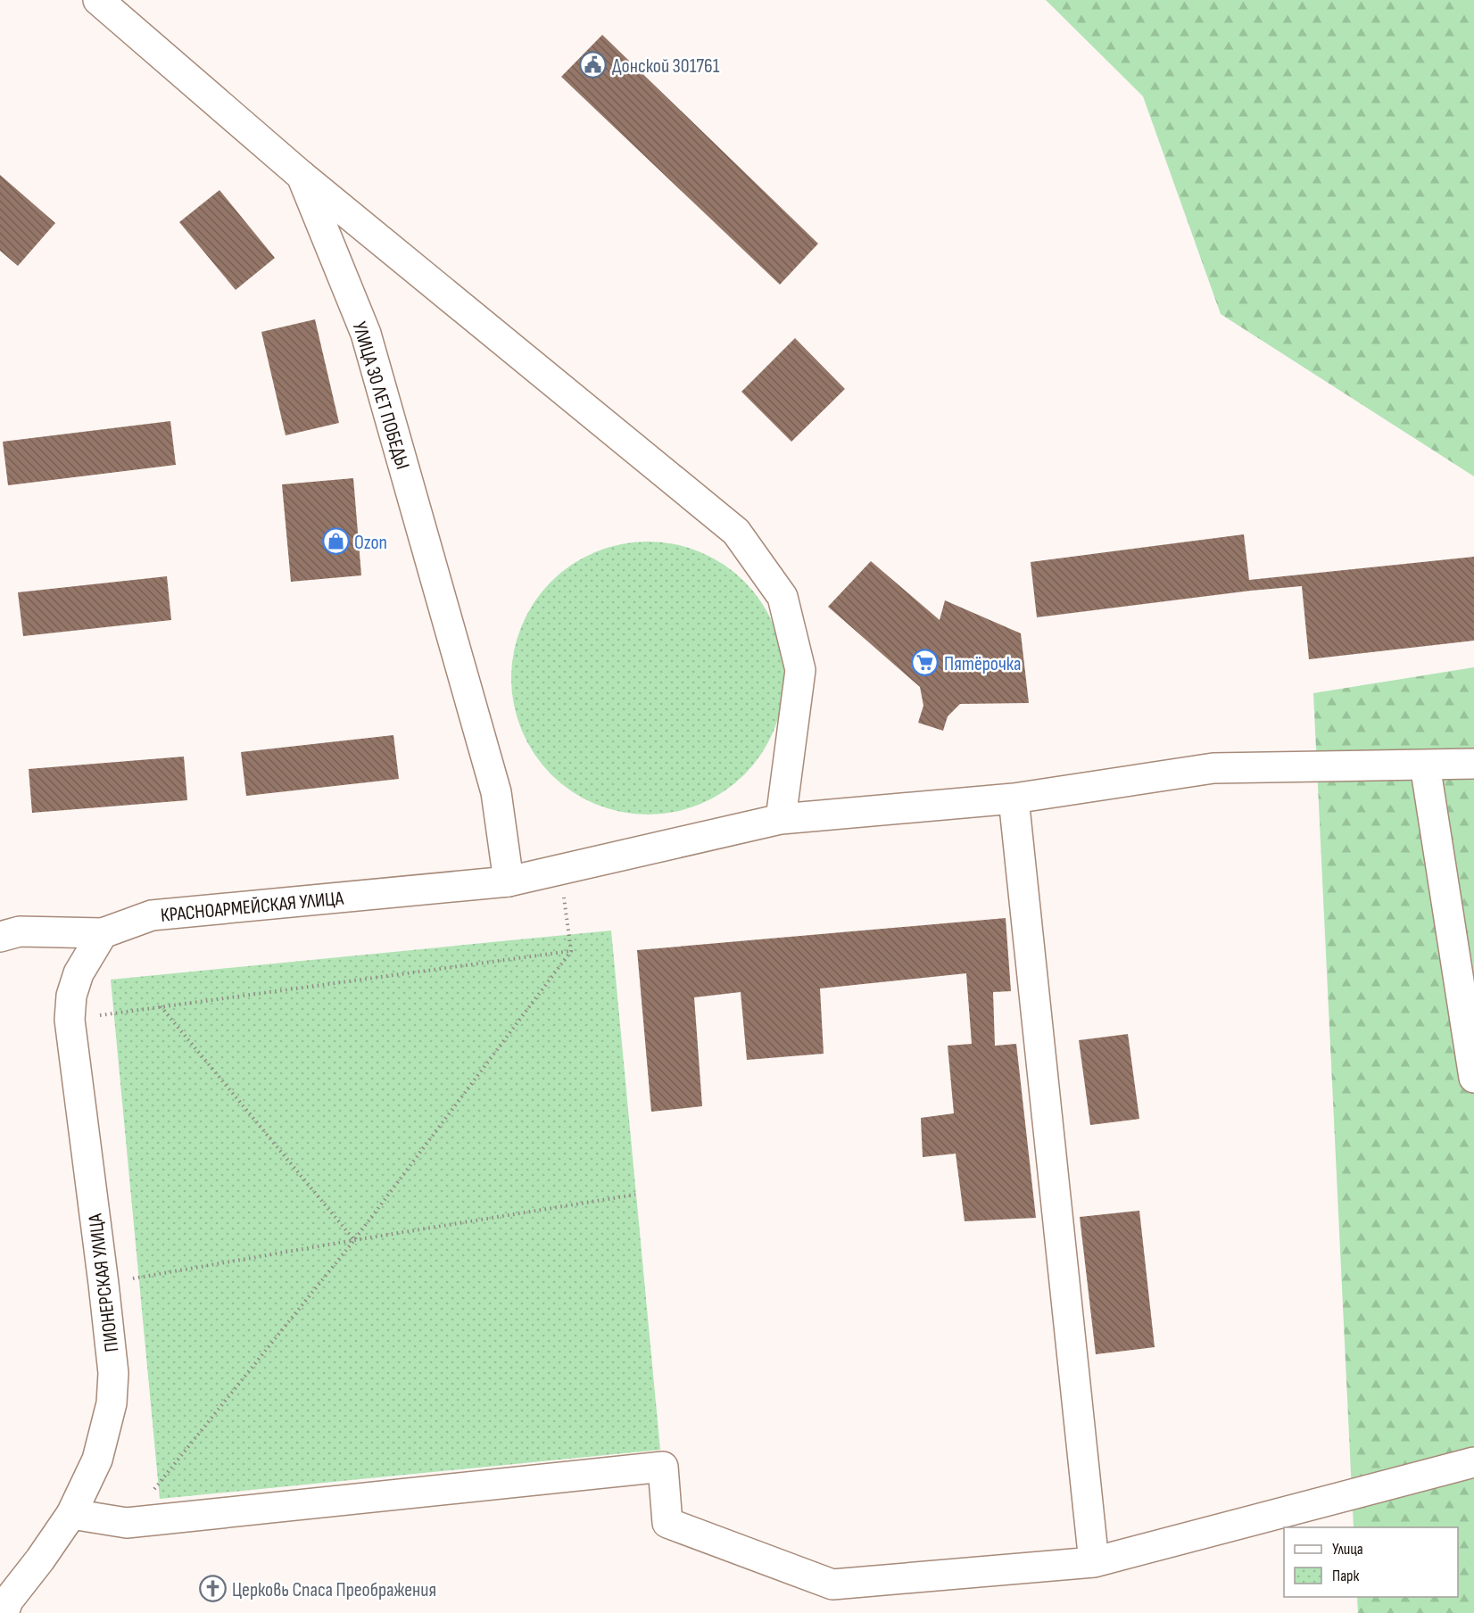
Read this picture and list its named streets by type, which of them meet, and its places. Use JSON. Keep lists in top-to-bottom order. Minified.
{"streets":{"main road":["УЛИЦА 30 ЛЕТ ПОБЕДЫ","КРАСНОАРМЕЙСКАЯ УЛИЦА","ПИОНЕРСКАЯ УЛИЦА"]},"crossings":[["УЛИЦА 30 ЛЕТ ПОБЕДЫ","КРАСНОАРМЕЙСКАЯ УЛИЦА"],["КРАСНОАРМЕЙСКАЯ УЛИЦА","ПИОНЕРСКАЯ УЛИЦА"]],"places":{"public building":["Донской 301761"],"shop":["Ozon"],"supermarket":["Пятёрочка"],"church":["Церковь Спаса Преображения"]},"legend":["Улица","Парк"]}
